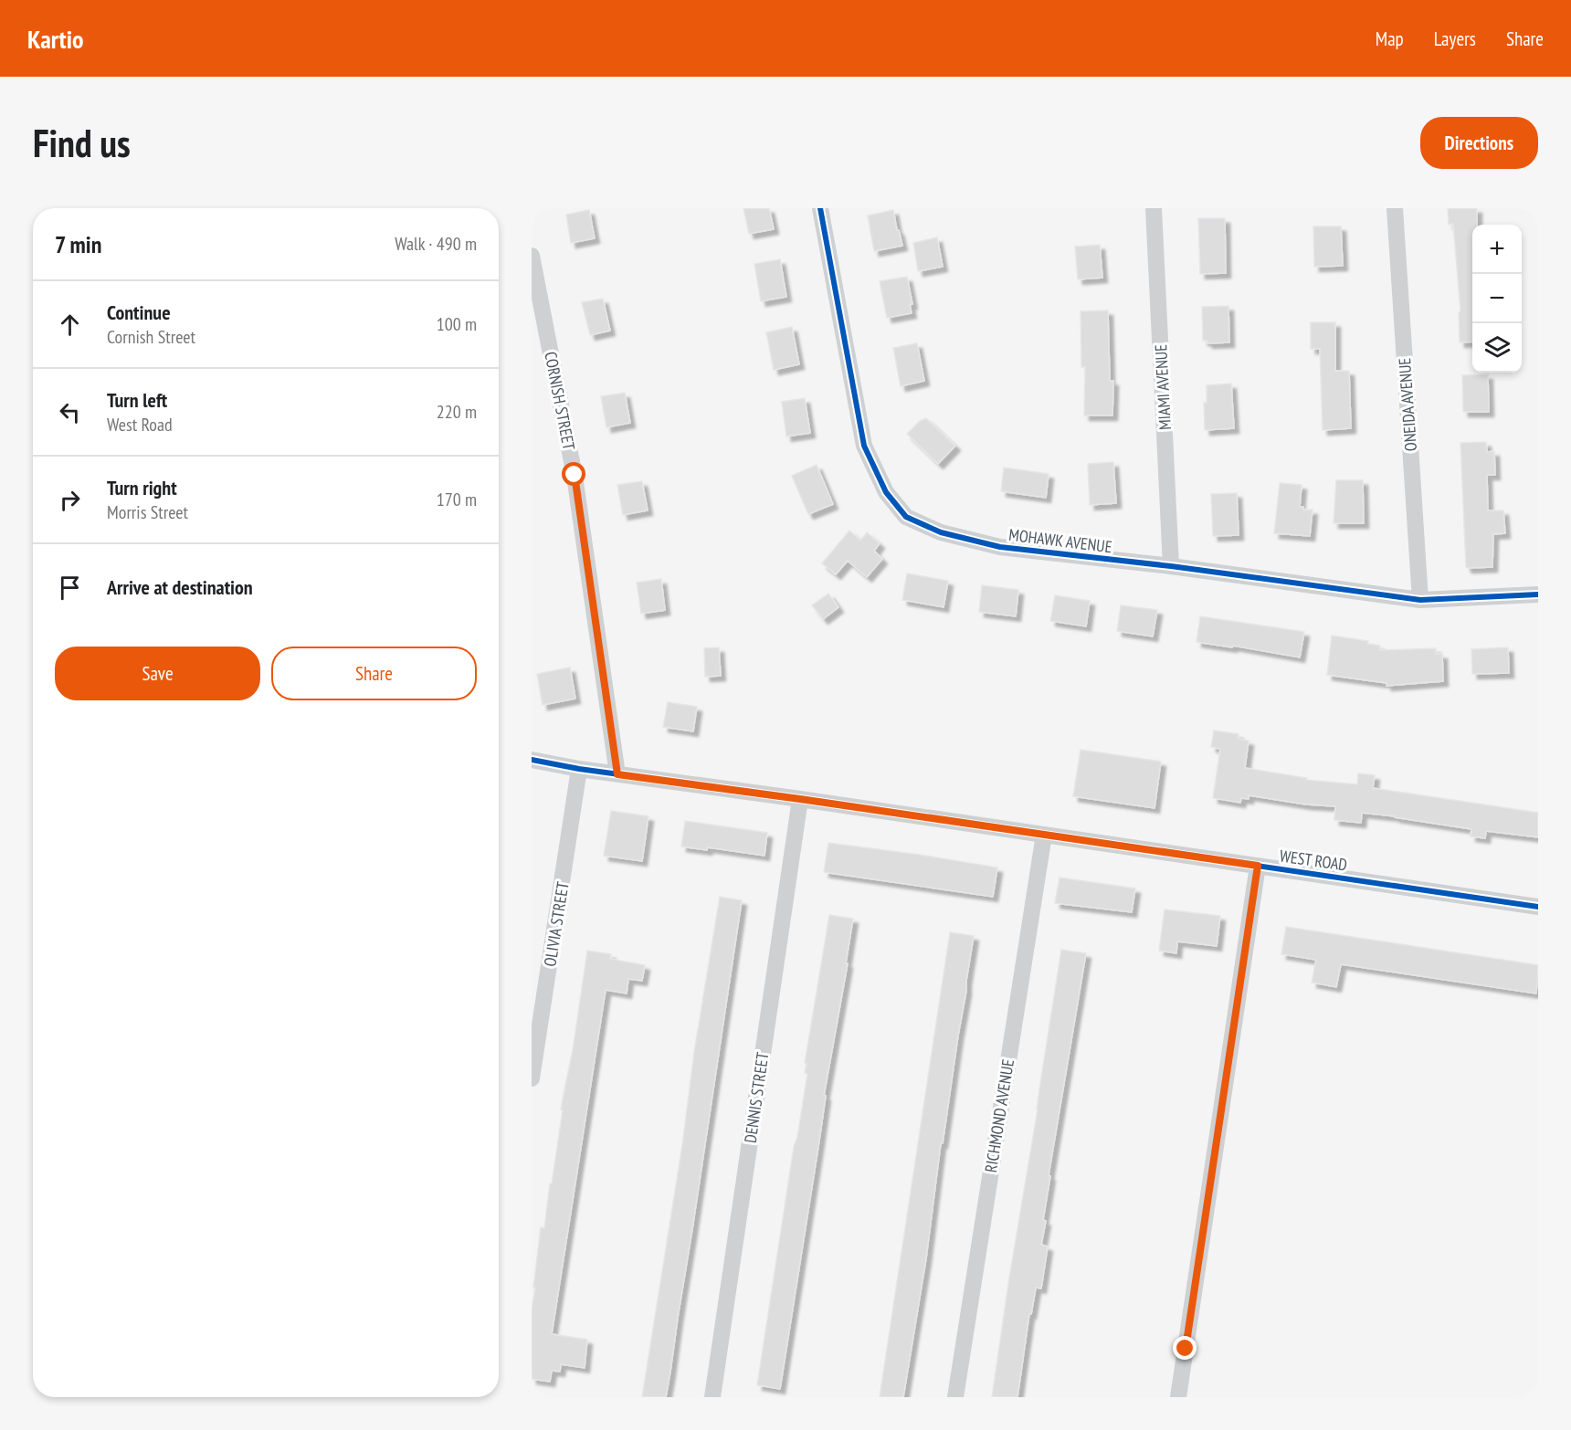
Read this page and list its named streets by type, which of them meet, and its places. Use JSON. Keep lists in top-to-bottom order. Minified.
{"streets":{"street":["MIAMI AVENUE","CORNISH STREET","ONEIDA AVENUE","MOHAWK AVENUE","WEST ROAD","OLIVIA STREET","DENNIS STREET","RICHMOND AVENUE"]},"crossings":[["MIAMI AVENUE","MOHAWK AVENUE"],["CORNISH STREET","WEST ROAD"],["ONEIDA AVENUE","MOHAWK AVENUE"],["WEST ROAD","OLIVIA STREET"],["WEST ROAD","DENNIS STREET"],["WEST ROAD","RICHMOND AVENUE"]],"page":{"header":"Kartio","nav":["Map","Layers","Share"],"buttons":["Directions",["Save","Share"]],"title":"Find us","heading":["7 min","Walk · 490 m"],"map_buttons":["+","−"],"list":[["Continue","Cornish Street","100 m"],["Turn left","West Road","220 m"],["Turn right","Morris Street","170 m"],"Arrive at destination"]}}
